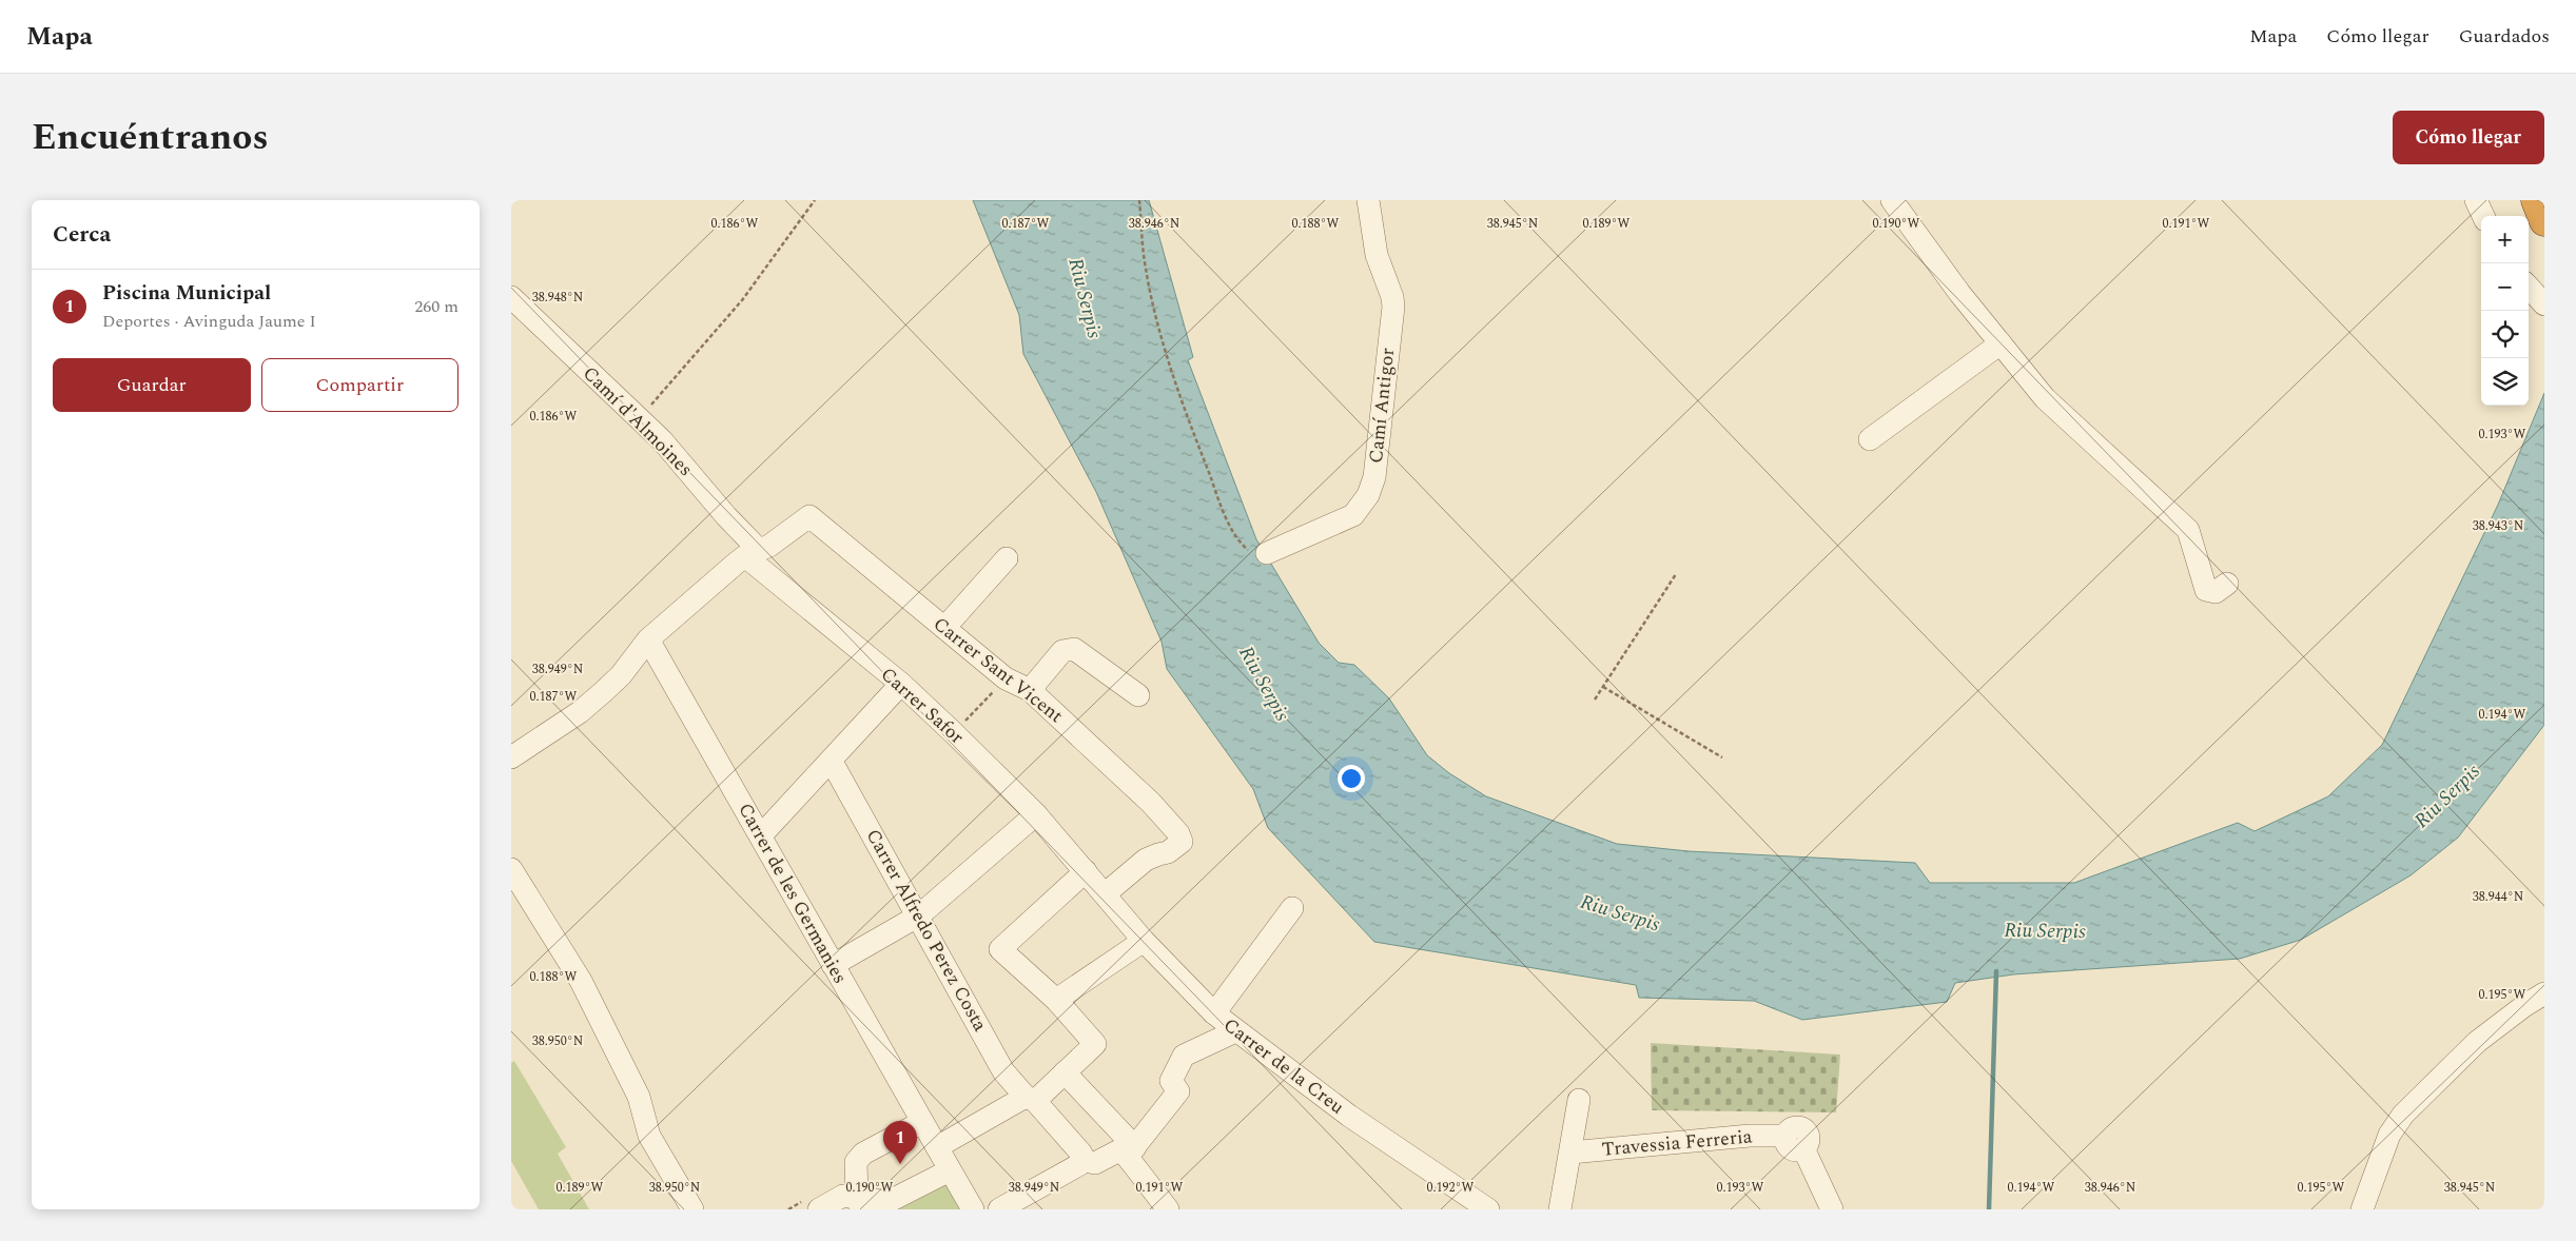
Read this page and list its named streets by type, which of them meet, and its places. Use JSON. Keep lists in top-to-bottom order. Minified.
{"streets":{"street":["Camí Antigor","Camí d'Almoines","Carrer Sant Vicent","Carrer Safor","Carrer de les Germanies","Carrer Alfredo Perez Costa","Carrer de la Creu","Travessia Ferreria"]},"crossings":[["Camí d'Almoines","Carrer Sant Vicent"],["Camí d'Almoines","Carrer Safor"],["Carrer Sant Vicent","Carrer Safor"],["Carrer Sant Vicent","Carrer de la Creu"],["Carrer Safor","Carrer de la Creu"]],"water":["Riu Serpis"],"page":{"header":"Mapa","nav":["Mapa","Cómo llegar","Guardados"],"title":"Encuéntranos","buttons":["Cómo llegar",["Guardar","Compartir"]],"heading":"Cerca","map_buttons":["+","−"],"list":[{"mark":"1","name":"Piscina Municipal","note":"Deportes · Avinguda Jaume I","value":"260 m"}],"pins":"1"},"coordinates":["0.186°W","0.187°W","0.188°W","0.189°W","0.190°W","0.191°W","38.946°N","38.945°N","38.948°N","0.193°W","38.943°N","38.949°N","0.194°W","38.944°N","0.195°W","38.950°N","0.192°W"]}
